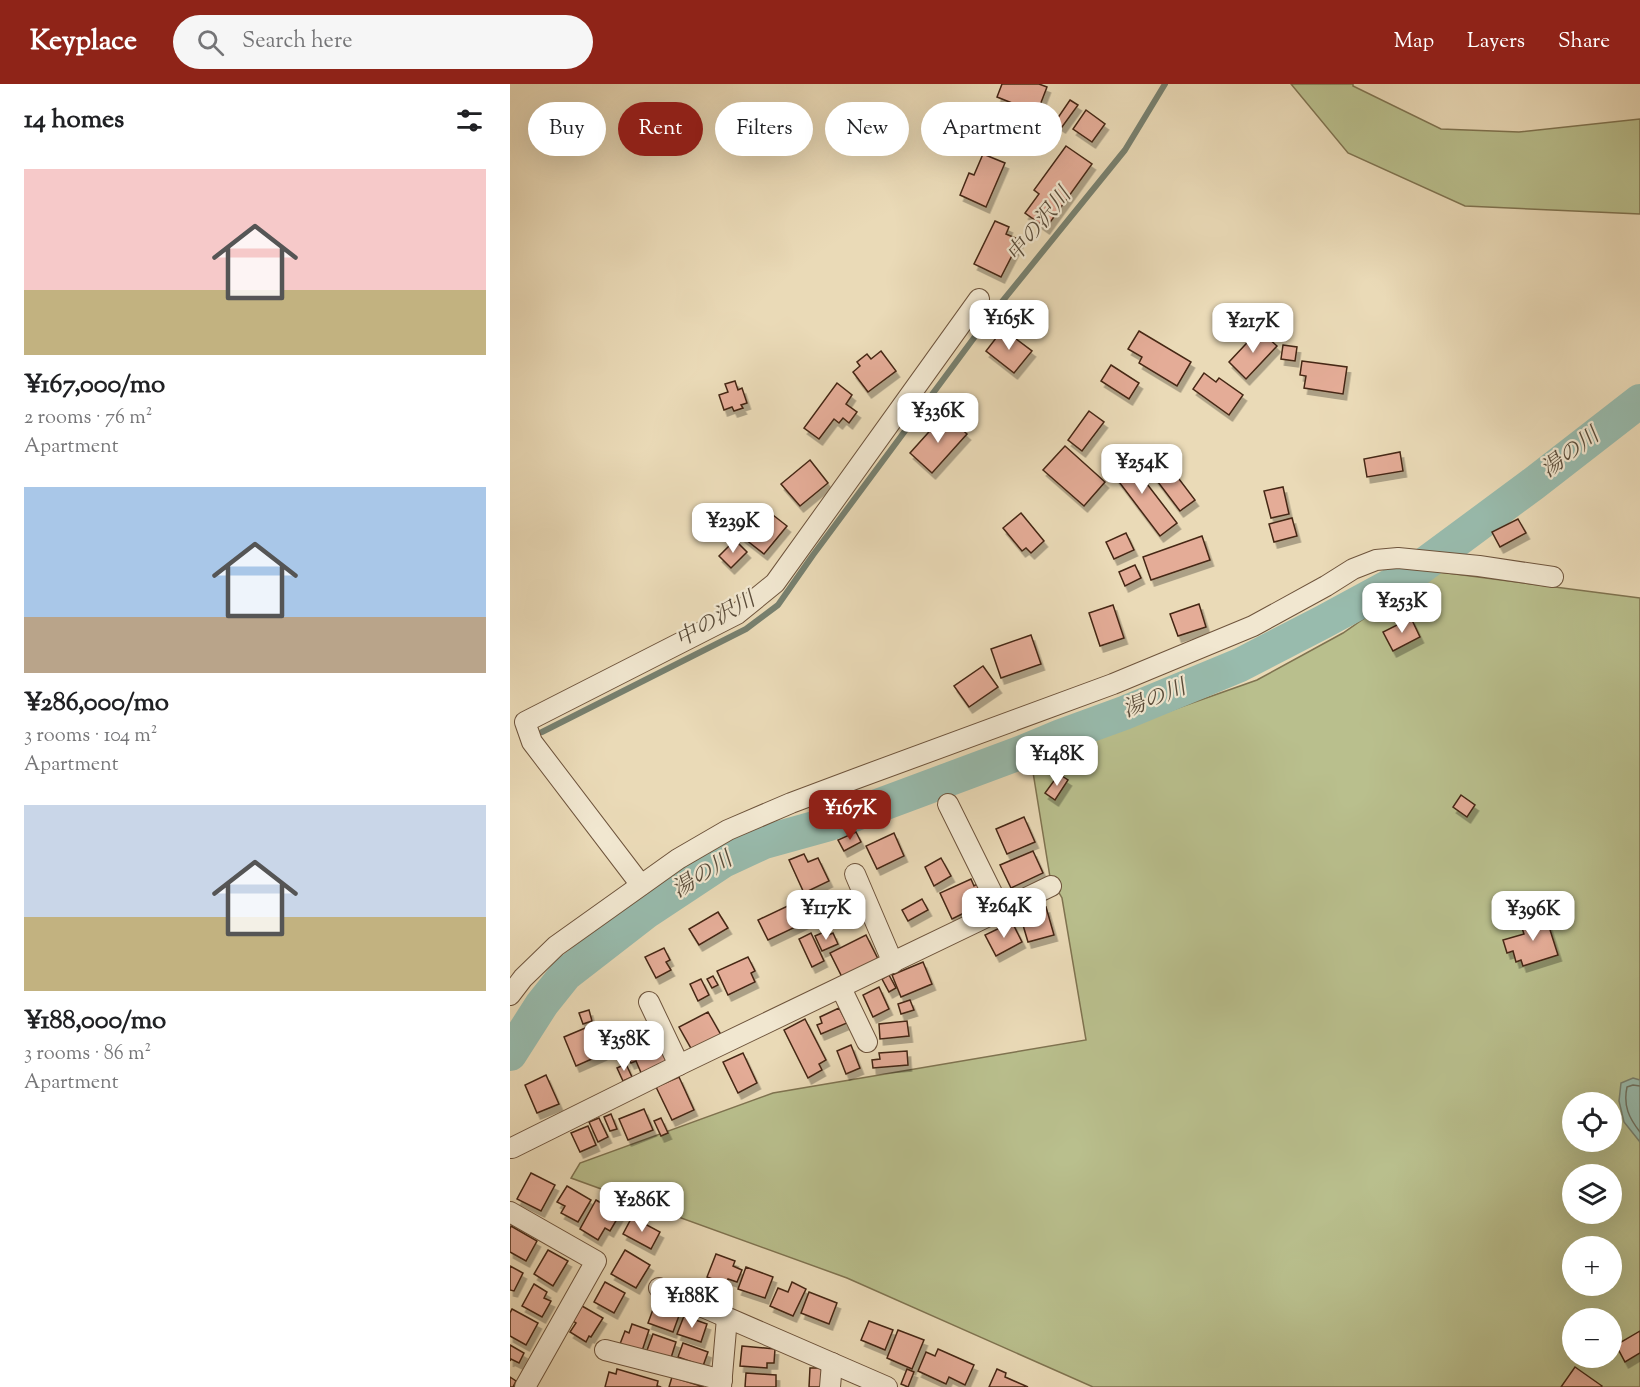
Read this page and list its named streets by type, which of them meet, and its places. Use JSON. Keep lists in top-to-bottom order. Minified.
{"water":["中の沢川","湯の川"],"page":{"header":"Keyplace","search":"Search here","nav":["Map","Layers","Share"],"heading":"14 homes","chip":["Buy","Rent","Filters","New","Apartment"],"list":[{"name":"¥167,000/mo","note":"2 rooms · 76 m² · Apartment"},{"name":"¥286,000/mo","note":"3 rooms · 104 m² · Apartment"},{"name":"¥188,000/mo","note":"3 rooms · 86 m² · Apartment"}],"price":["¥165K","¥217K","¥336K","¥254K","¥239K","¥253K","¥148K","¥167K","¥264K","¥117K","¥396K","¥358K","¥286K","¥188K"],"map_buttons":["+","−"]}}
